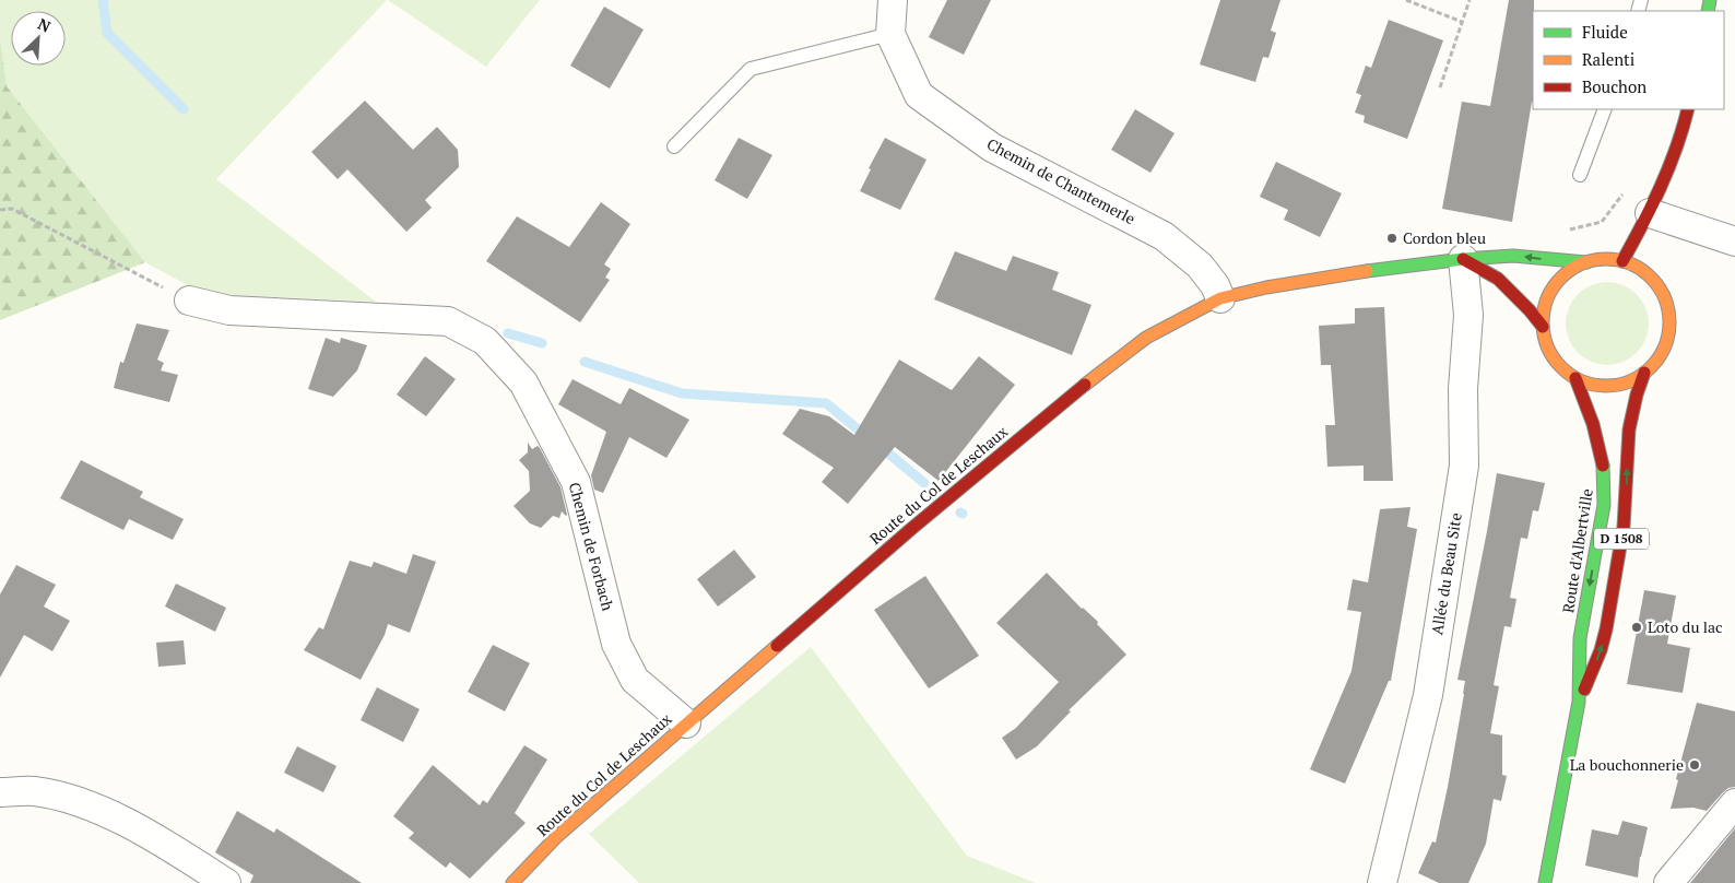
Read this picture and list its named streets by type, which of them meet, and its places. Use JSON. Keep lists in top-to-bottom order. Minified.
{"streets":{"main road":["Route du Col de Leschaux","D 1508","Route d'Albertville"],"street":["Chemin de Chantemerle","Chemin de Forbach","Allée du Beau Site"]},"crossings":[["Chemin de Chantemerle","Route du Col de Leschaux"],["Route du Col de Leschaux","Chemin de Forbach"],["Route du Col de Leschaux","Route d'Albertville"],["Route du Col de Leschaux","Allée du Beau Site"]],"places":["Cordon bleu","Loto du lac","La bouchonnerie"],"legend":["Fluide","Ralenti","Bouchon"],"north":"top right"}
